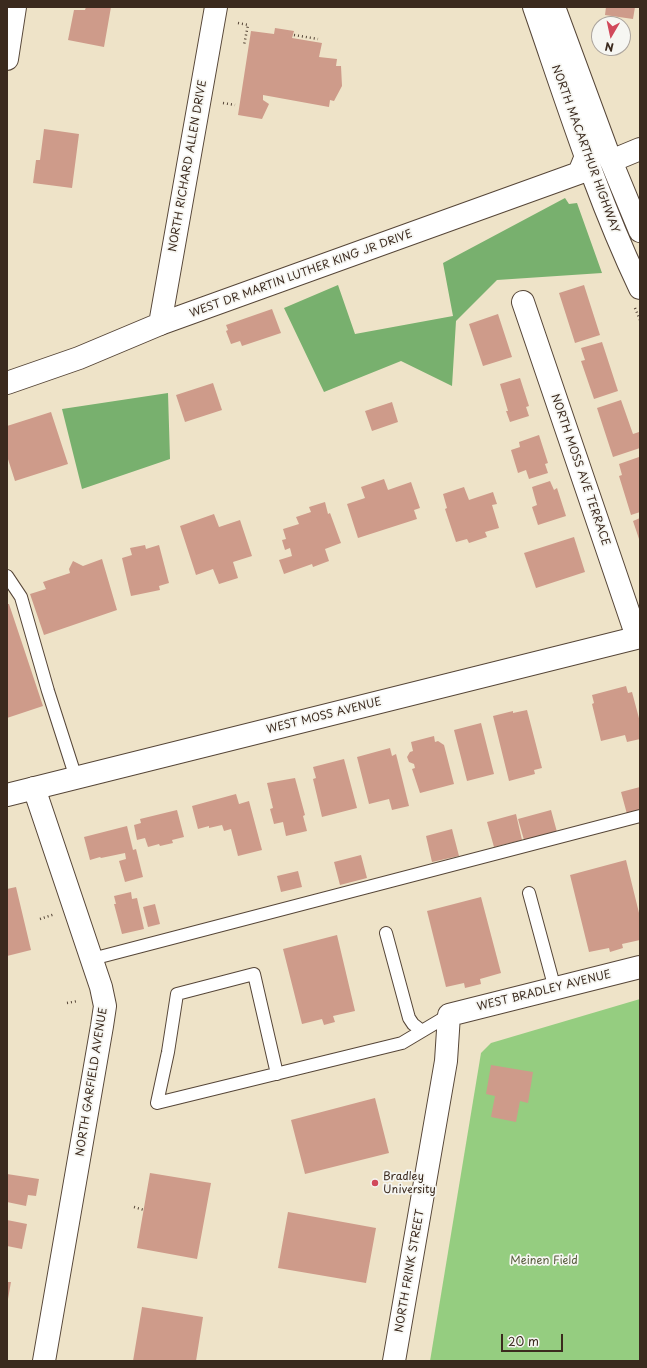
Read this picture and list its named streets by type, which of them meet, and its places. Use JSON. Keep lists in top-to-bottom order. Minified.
{"streets":{"street":["NORTH MACARTHUR HIGHWAY","NORTH RICHARD ALLEN DRIVE","WEST DR MARTIN LUTHER KING JR DRIVE","NORTH MOSS AVE TERRACE","WEST MOSS AVENUE","WEST BRADLEY AVENUE","NORTH GARFIELD AVENUE","NORTH FRINK STREET"]},"crossings":[["NORTH MACARTHUR HIGHWAY","WEST DR MARTIN LUTHER KING JR DRIVE"],["NORTH RICHARD ALLEN DRIVE","WEST DR MARTIN LUTHER KING JR DRIVE"],["NORTH MOSS AVE TERRACE","WEST MOSS AVENUE"],["WEST MOSS AVENUE","NORTH GARFIELD AVENUE"],["WEST BRADLEY AVENUE","NORTH FRINK STREET"]],"parks":["Meinen Field"],"places":["Bradley University"],"scale_bar":"20 m","north":"bottom"}
